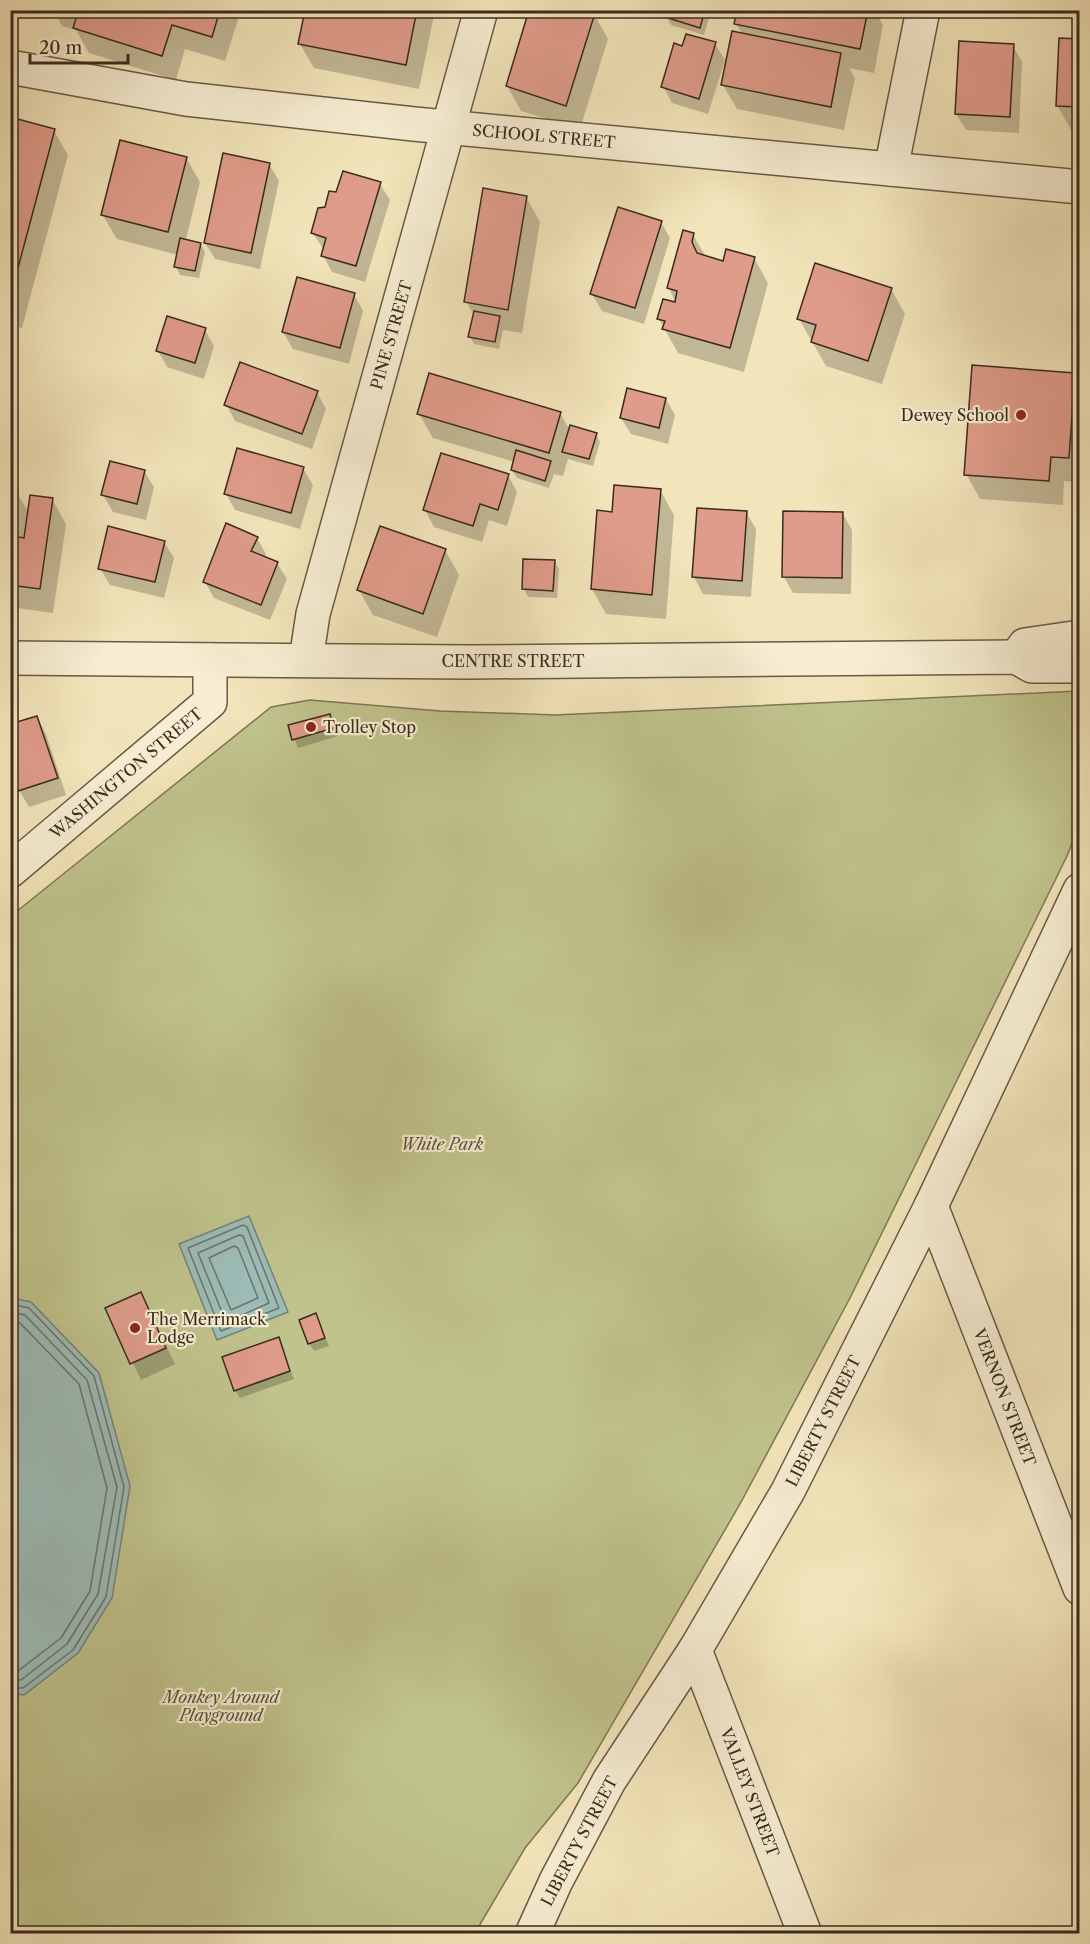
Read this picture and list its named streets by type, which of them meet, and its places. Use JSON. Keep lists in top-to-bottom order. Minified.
{"streets":{"street":["SCHOOL STREET","PINE STREET","CENTRE STREET","WASHINGTON STREET","VERNON STREET","LIBERTY STREET","VALLEY STREET"]},"crossings":[["SCHOOL STREET","PINE STREET"],["PINE STREET","CENTRE STREET"],["CENTRE STREET","WASHINGTON STREET"],["VERNON STREET","LIBERTY STREET"],["LIBERTY STREET","VALLEY STREET"]],"parks":["White Park","Monkey Around Playground"],"places":["Dewey School","Trolley Stop","The Merrimack Lodge"],"scale_bar":"20 m"}
